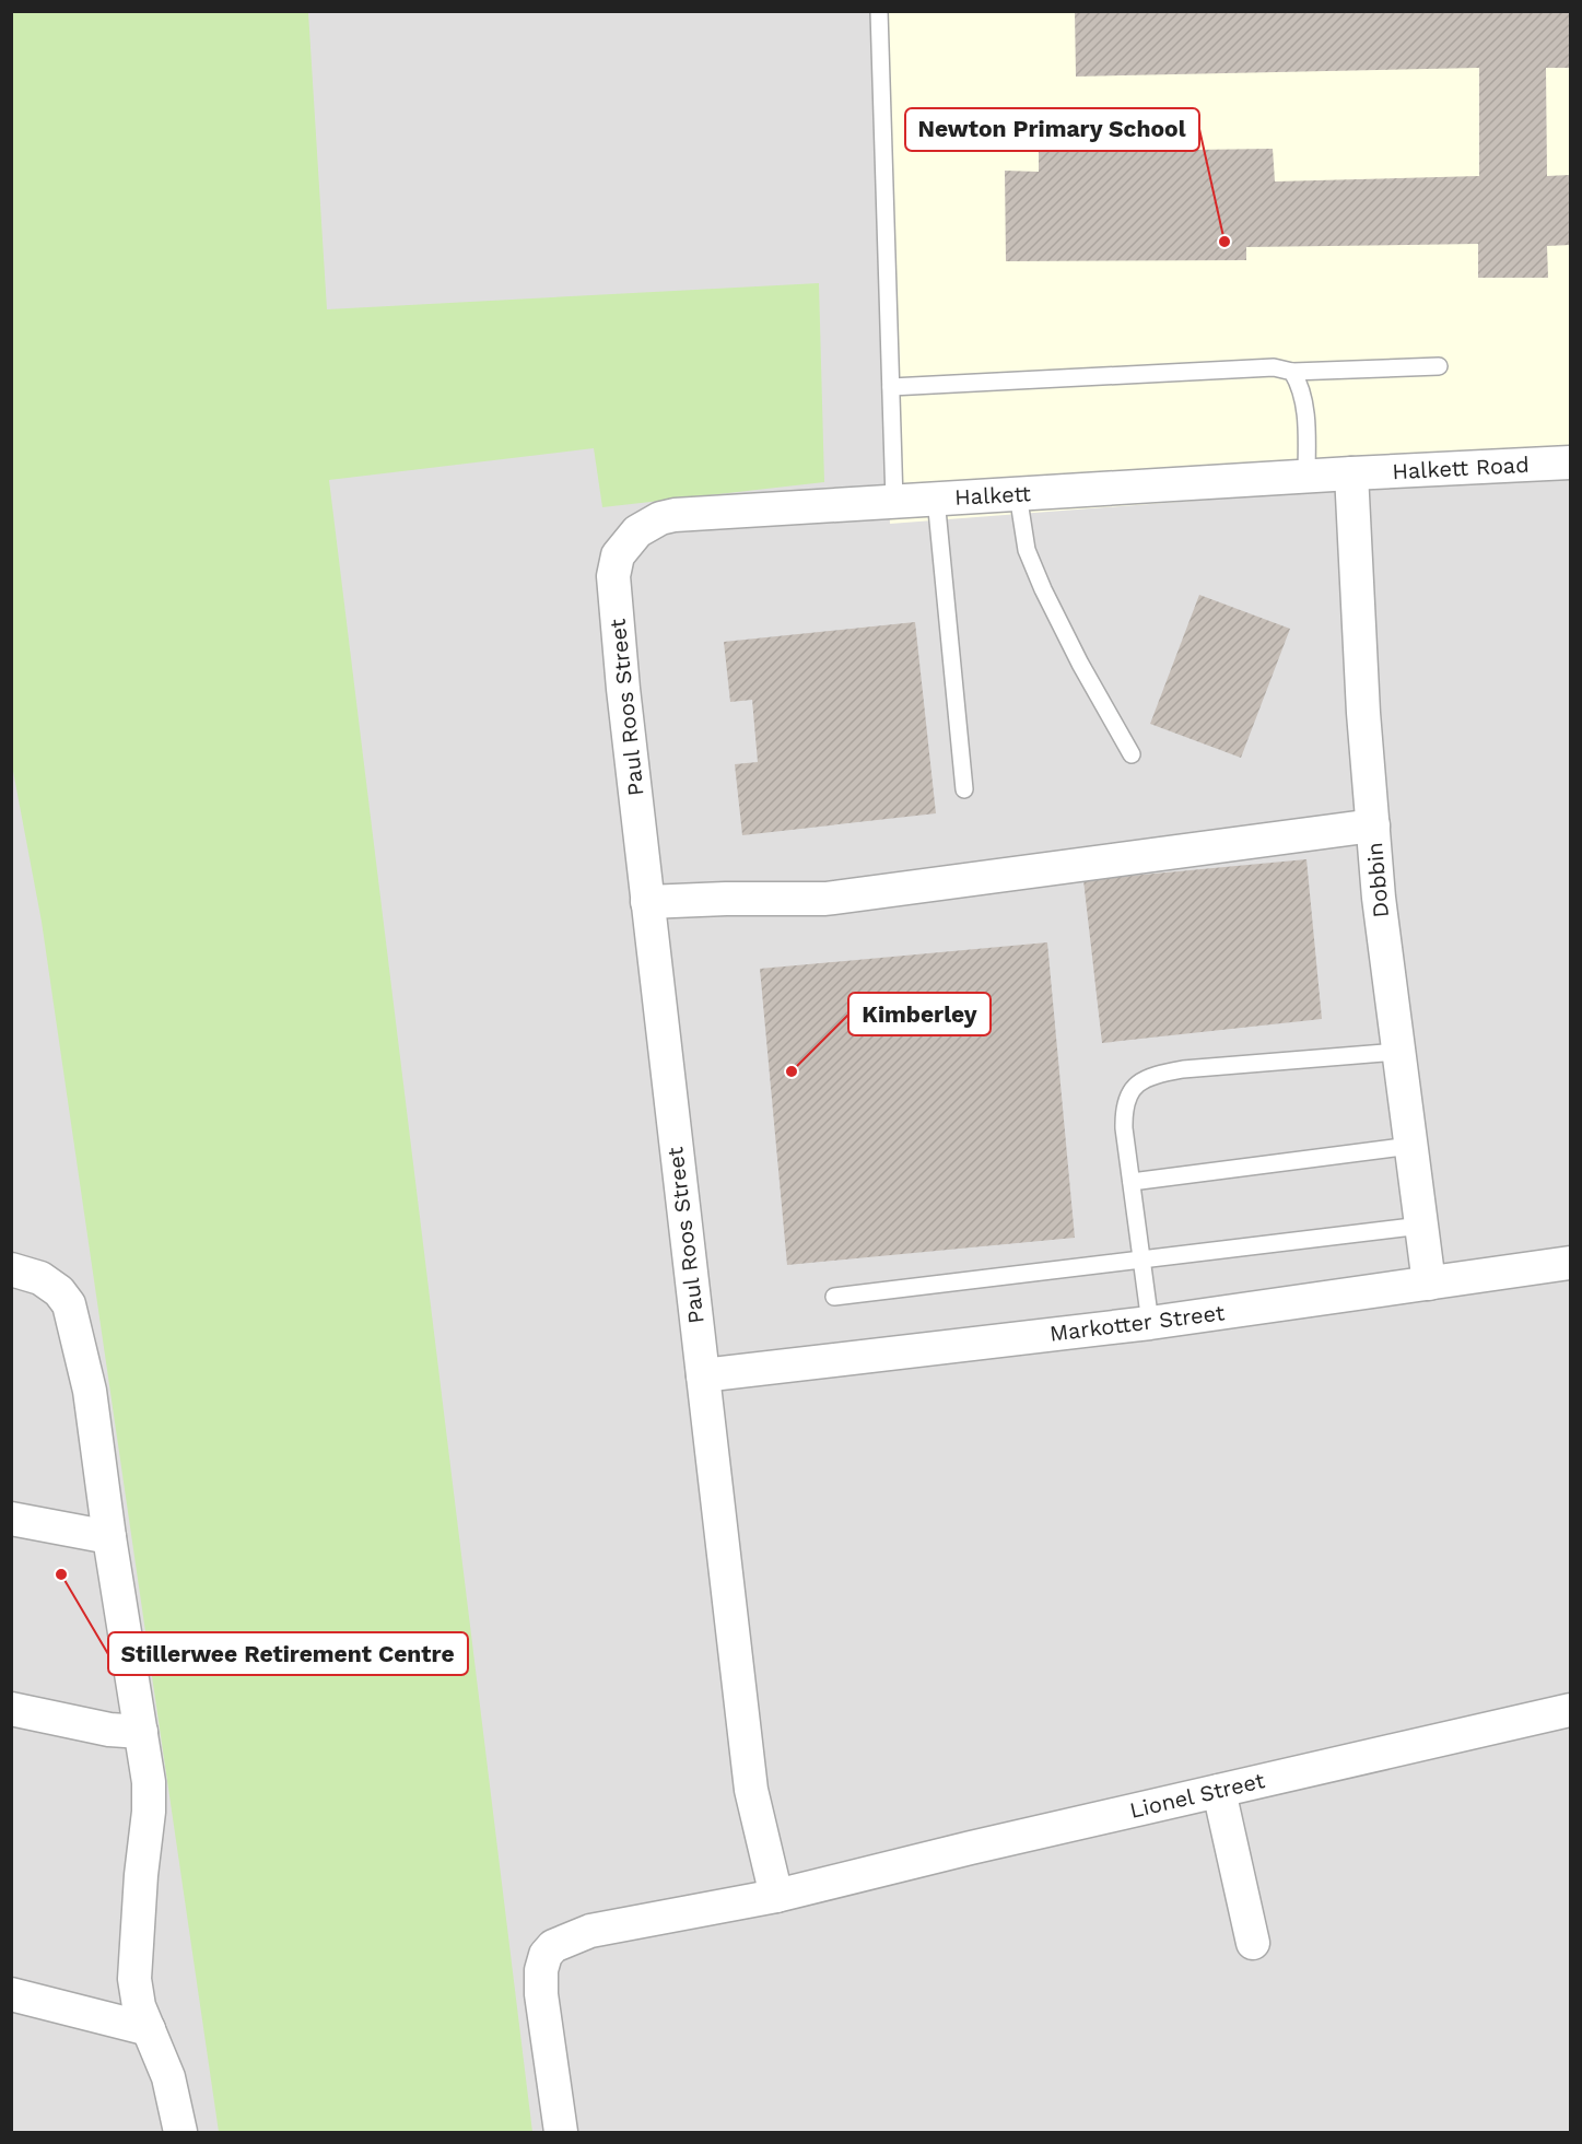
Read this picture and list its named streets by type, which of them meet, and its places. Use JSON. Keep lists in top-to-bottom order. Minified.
{"streets":{"street":["Halkett Road","Halkett","Paul Roos Street","Dobbin","Markotter Street","Lionel Street"]},"crossings":[["Halkett Road","Halkett"],["Halkett Road","Dobbin"],["Halkett","Paul Roos Street"],["Halkett","Dobbin"],["Paul Roos Street","Markotter Street"],["Paul Roos Street","Lionel Street"],["Dobbin","Markotter Street"]],"places":["Newton Primary School","Kimberley","Stillerwee Retirement Centre"]}
